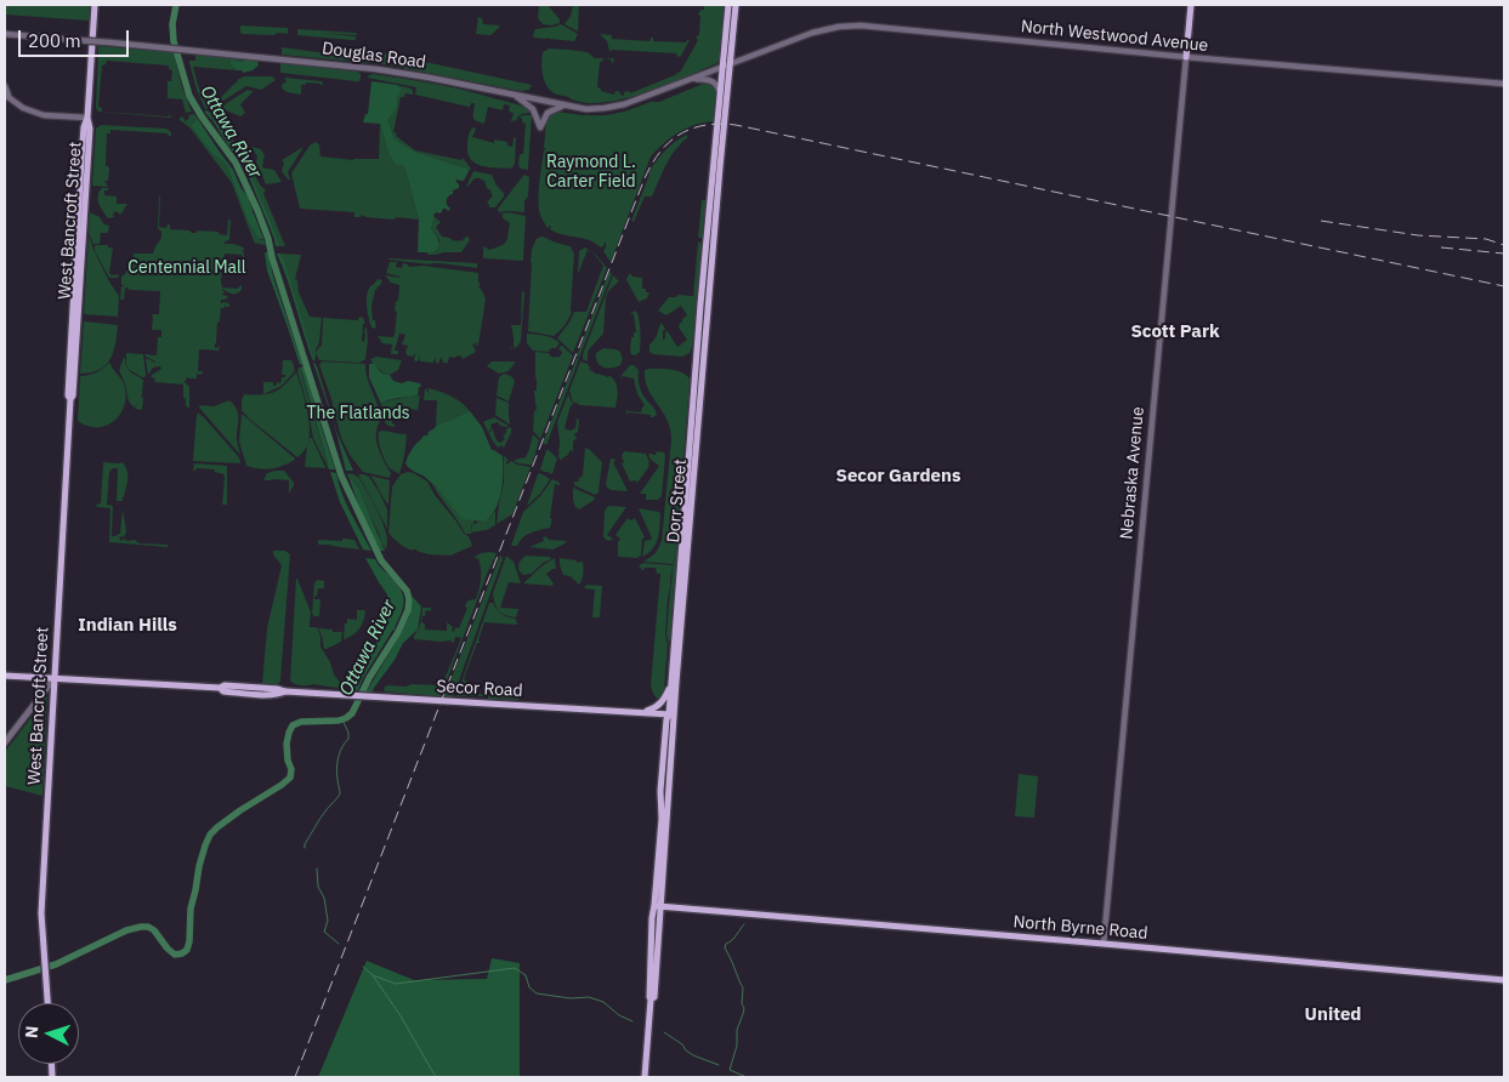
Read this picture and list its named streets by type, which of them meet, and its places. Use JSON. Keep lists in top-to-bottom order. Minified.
{"streets":{"main road":["West Bancroft Street","Nebraska Avenue","Dorr Street","Secor Road","North Byrne Road"],"street":["North Westwood Avenue","Douglas Road"]},"crossings":[["North Westwood Avenue","Douglas Road"],["North Westwood Avenue","Nebraska Avenue"],["North Westwood Avenue","Dorr Street"],["Douglas Road","Dorr Street"],["West Bancroft Street","Secor Road"],["Nebraska Avenue","North Byrne Road"],["Dorr Street","Secor Road"],["Dorr Street","North Byrne Road"]],"districts":["Scott Park","Secor Gardens","Indian Hills","United"],"water":["Ottawa River"],"parks":["Raymond L. Carter Field","Centennial Mall","The Flatlands"],"scale_bar":"200 m","north":"left"}
